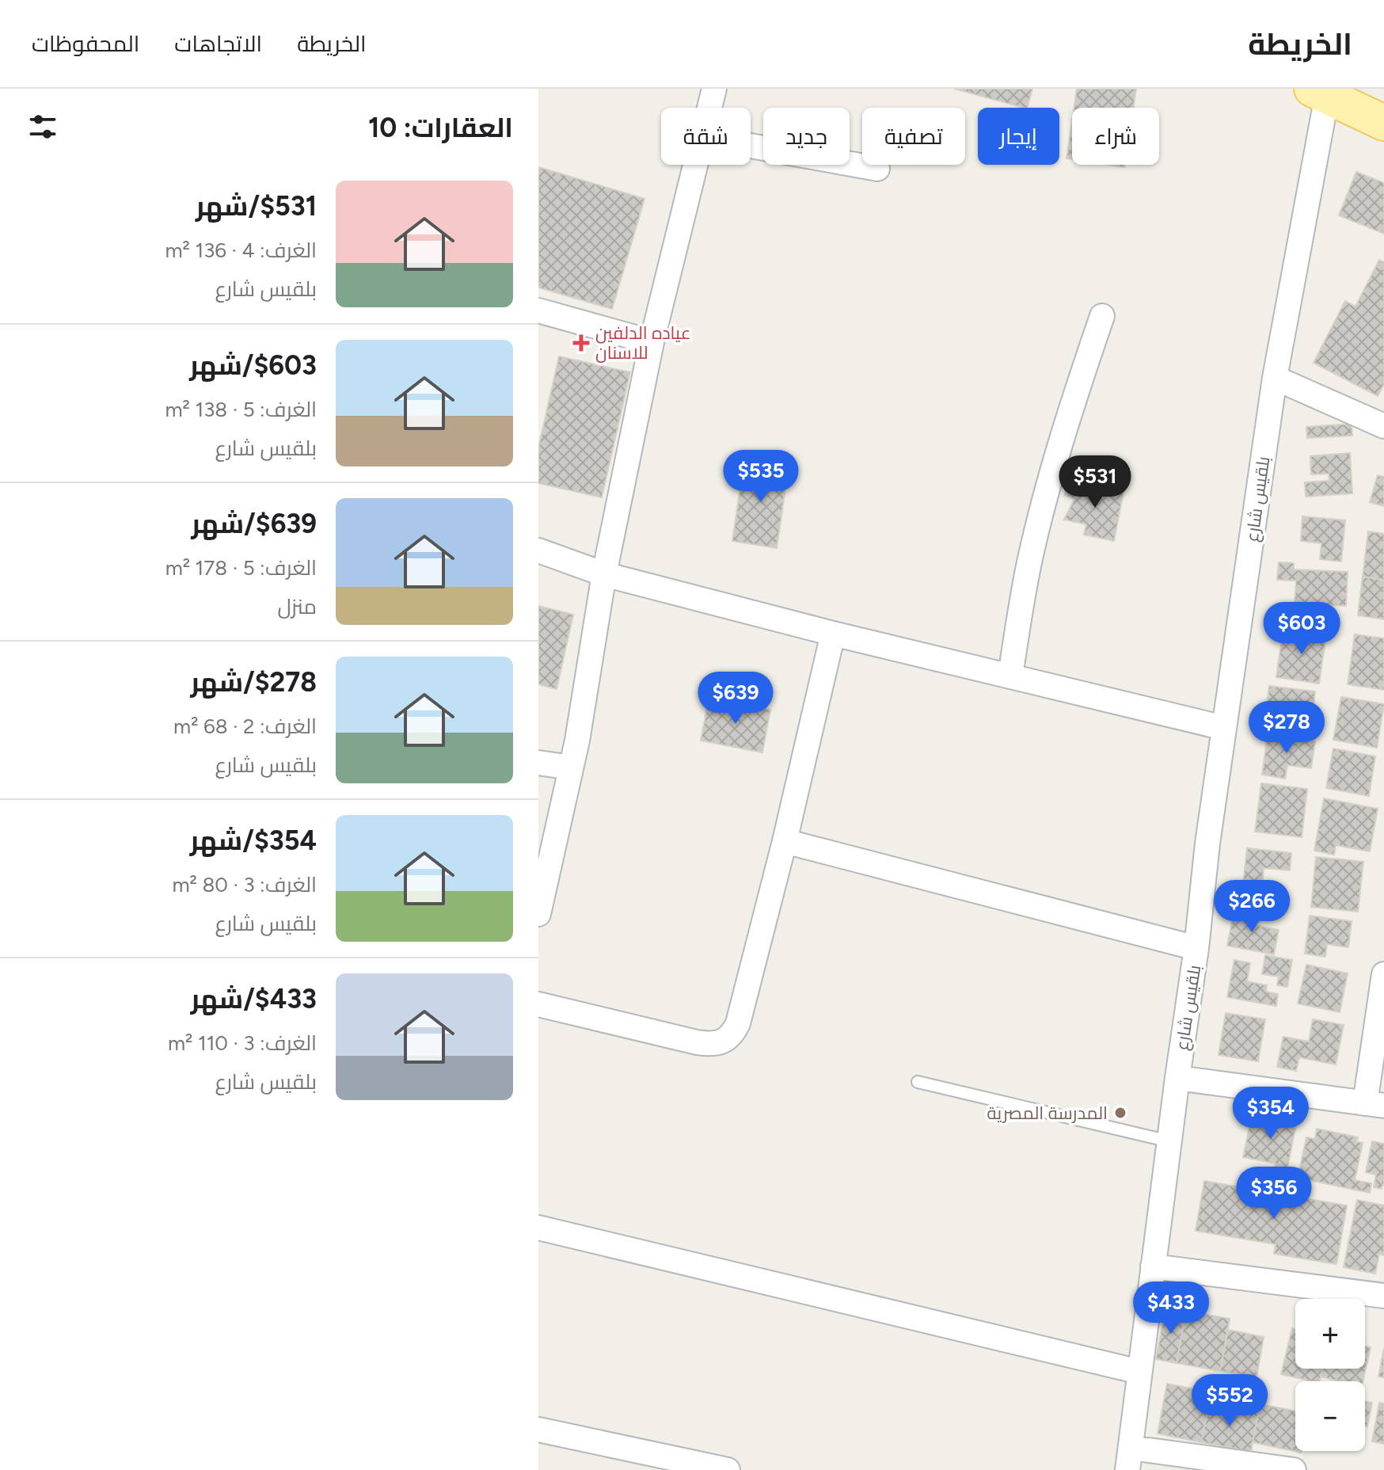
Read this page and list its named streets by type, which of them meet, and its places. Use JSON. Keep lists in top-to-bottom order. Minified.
{"streets":{"street":["بلقيس شارع"]},"places":{"health":["عياده الدلفين للاسنان"],"other":["المدرسة المصرية"]},"page":{"header":"الخريطة","nav":["الخريطة","الاتجاهات","المحفوظات"],"heading":"العقارات: 10","chip":["شراء","إيجار","تصفية","جديد","شقة"],"list":[{"name":"$531/شهر","note":"الغرف: 4 · 136 m² · بلقيس شارع"},{"name":"$603/شهر","note":"الغرف: 5 · 138 m² · بلقيس شارع"},{"name":"$639/شهر","note":"الغرف: 5 · 178 m² · منزل"},{"name":"$278/شهر","note":"الغرف: 2 · 68 m² · بلقيس شارع"},{"name":"$354/شهر","note":"الغرف: 3 · 80 m² · بلقيس شارع"},{"name":"$433/شهر","note":"الغرف: 3 · 110 m² · بلقيس شارع"}],"price":["$535","$531","$603","$639","$278","$266","$354","$356","$433","$552"],"map_buttons":["+","−"]}}
